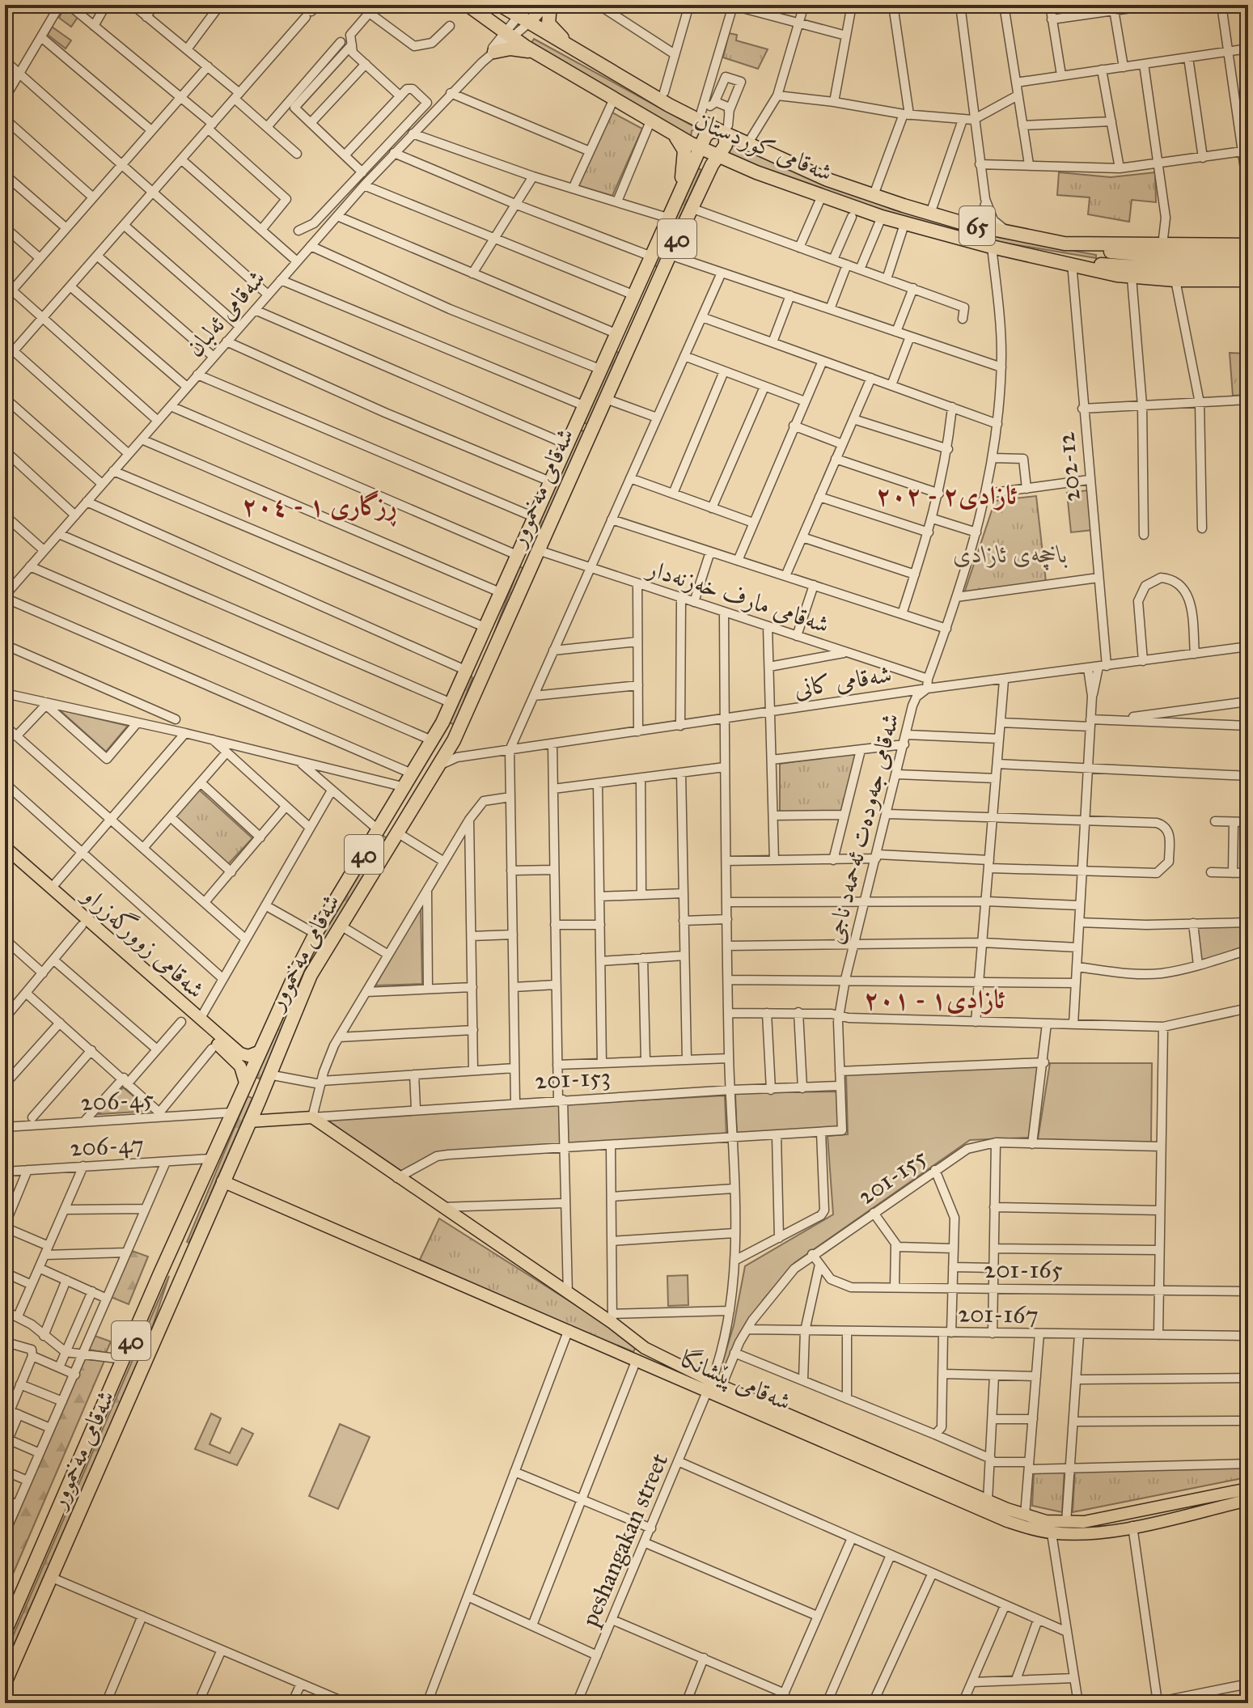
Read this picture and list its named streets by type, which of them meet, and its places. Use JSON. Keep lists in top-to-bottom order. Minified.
{"streets":{"highway":["شەقامی کوردستان","65","40","شەقامی مەخموور"],"main road":["شەقامی زوورگەزراو","201-153","شەقامی پێشانگا"],"street":["شەقامی ئەلبان","202-12","شەقامی مارف خەزنەدار","شەقامی کانی","شەقامی جەودەت ئەحمەد ناجی","206-45","206-47","201-155","201-165","201-167","peshangakan street"]},"crossings":[["شەقامی کوردستان","شەقامی ئەلبان"],["شەقامی کوردستان","202-12"],["شەقامی کوردستان","شەقامی مەخموور"],["شەقامی کوردستان","شەقامی جەودەت ئەحمەد ناجی"],["202-12","شەقامی کانی"],["شەقامی مەخموور","شەقامی مارف خەزنەدار"],["شەقامی مەخموور","شەقامی کانی"],["شەقامی مەخموور","شەقامی زوورگەزراو"],["شەقامی مەخموور","201-153"],["شەقامی مەخموور","206-45"],["شەقامی مەخموور","206-47"],["شەقامی مەخموور","شەقامی پێشانگا"],["شەقامی مارف خەزنەدار","شەقامی کانی"],["شەقامی مارف خەزنەدار","شەقامی جەودەت ئەحمەد ناجی"],["شەقامی کانی","شەقامی جەودەت ئەحمەد ناجی"],["شەقامی جەودەت ئەحمەد ناجی","201-153"],["201-153","شەقامی پێشانگا"],["201-155","201-165"],["201-155","201-167"],["201-155","شەقامی پێشانگا"],["201-155","peshangakan street"],["شەقامی پێشانگا","peshangakan street"]],"districts":["ئازادی٢ - ٢٠٢","ڕزگاری ١ - ٢٠٤","ئازادی١ - ٢٠١"],"parks":["باخچەی ئازادی"]}
